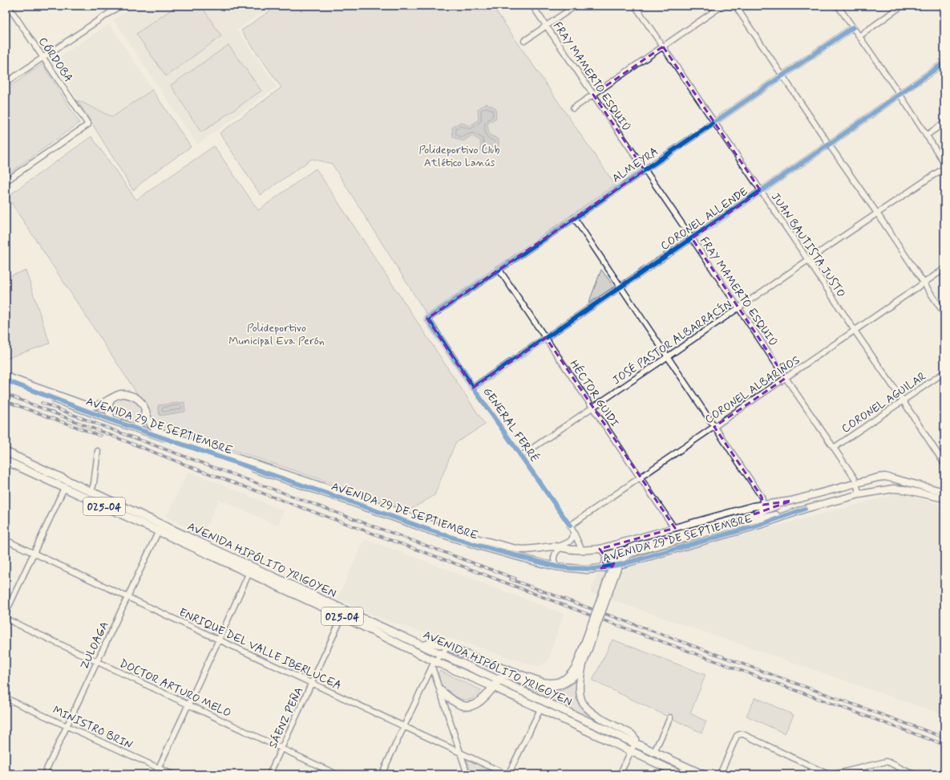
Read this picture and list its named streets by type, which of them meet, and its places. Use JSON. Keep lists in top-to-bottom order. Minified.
{"streets":{"main road":["025-04","AVENIDA HIPÓLITO YRIGOYEN"],"street":["CÓRDOBA","FRAY MAMERTO ESQUIÚ","ALMEYRA","CORONEL ALLENDE","JUAN BAUTISTA JUSTO","JOSÉ PASTOR ALBARRACÍN","CORONEL ALBARIÑOS","HÉCTOR GUIDI","CORONEL AGUILAR","GENERAL FERRÉ","AVENIDA 29 DE SEPTIEMBRE","ZULOAGA","ENRIQUE DEL VALLE IBERLUCEA","DOCTOR ARTURO MELO","SÁENZ PEÑA","MINISTRO BRIN"]},"crossings":[["FRAY MAMERTO ESQUIÚ","ALMEYRA"],["FRAY MAMERTO ESQUIÚ","CORONEL ALLENDE"],["FRAY MAMERTO ESQUIÚ","JOSÉ PASTOR ALBARRACÍN"],["FRAY MAMERTO ESQUIÚ","CORONEL ALBARIÑOS"],["FRAY MAMERTO ESQUIÚ","CORONEL AGUILAR"],["FRAY MAMERTO ESQUIÚ","AVENIDA 29 DE SEPTIEMBRE"],["ALMEYRA","JUAN BAUTISTA JUSTO"],["ALMEYRA","HÉCTOR GUIDI"],["ALMEYRA","GENERAL FERRÉ"],["CORONEL ALLENDE","JUAN BAUTISTA JUSTO"],["CORONEL ALLENDE","HÉCTOR GUIDI"],["CORONEL ALLENDE","GENERAL FERRÉ"],["JUAN BAUTISTA JUSTO","JOSÉ PASTOR ALBARRACÍN"],["JUAN BAUTISTA JUSTO","CORONEL ALBARIÑOS"],["JUAN BAUTISTA JUSTO","CORONEL AGUILAR"],["JOSÉ PASTOR ALBARRACÍN","HÉCTOR GUIDI"],["CORONEL ALBARIÑOS","HÉCTOR GUIDI"],["HÉCTOR GUIDI","AVENIDA 29 DE SEPTIEMBRE"],["AVENIDA HIPÓLITO YRIGOYEN","ZULOAGA"],["AVENIDA HIPÓLITO YRIGOYEN","SÁENZ PEÑA"],["ZULOAGA","ENRIQUE DEL VALLE IBERLUCEA"],["ZULOAGA","DOCTOR ARTURO MELO"],["ZULOAGA","MINISTRO BRIN"],["ENRIQUE DEL VALLE IBERLUCEA","SÁENZ PEÑA"],["DOCTOR ARTURO MELO","SÁENZ PEÑA"]],"parks":["Polideportivo Club Atlético Lanús","Polideportivo Municipal Eva Perón"]}
